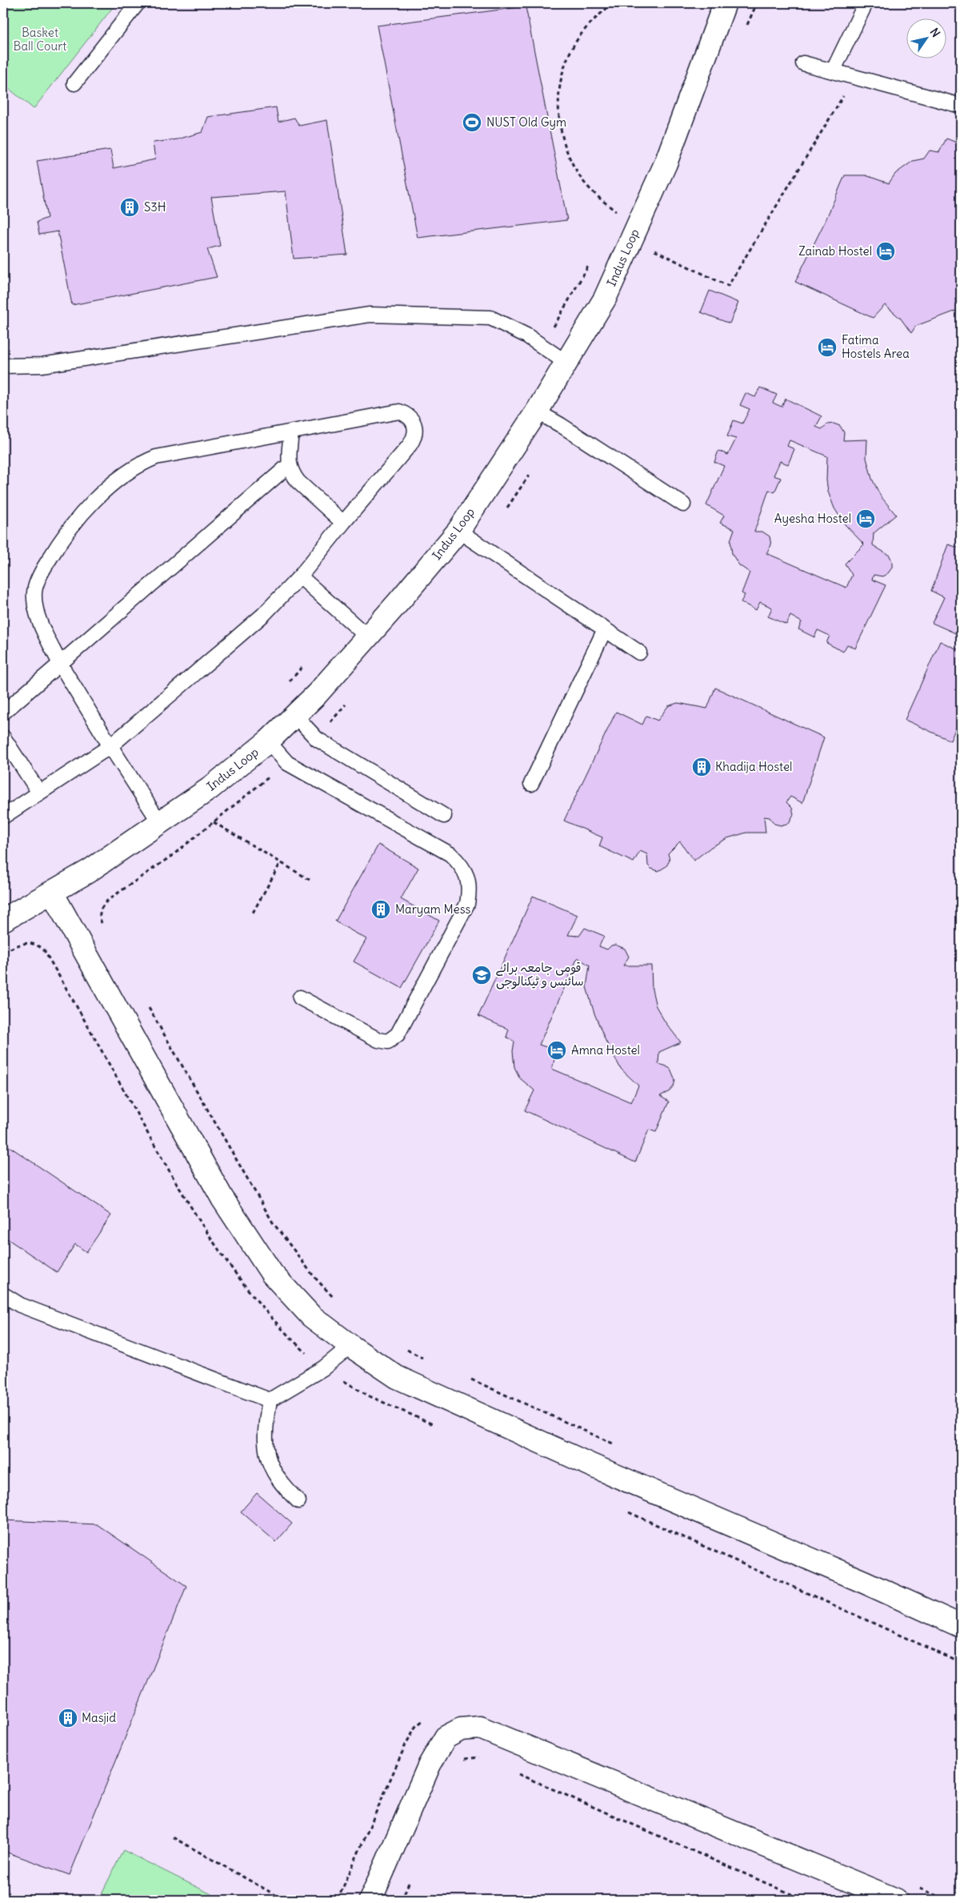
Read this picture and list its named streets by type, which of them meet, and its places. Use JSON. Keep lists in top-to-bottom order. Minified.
{"streets":{"street":["Indus Loop"]},"parks":["Basket Ball Court"],"places":{"sports":["NUST Old Gym"],"building":["S3H","Khadija Hostel","Maryam Mess","Masjid"],"hotel":["Zainab Hostel","Fatima Hostels Area","Ayesha Hostel","Amna Hostel"],"school or university":["قومی جامعہ برائے سائنس و ٹیکنالوجی"]},"north":"top right"}
